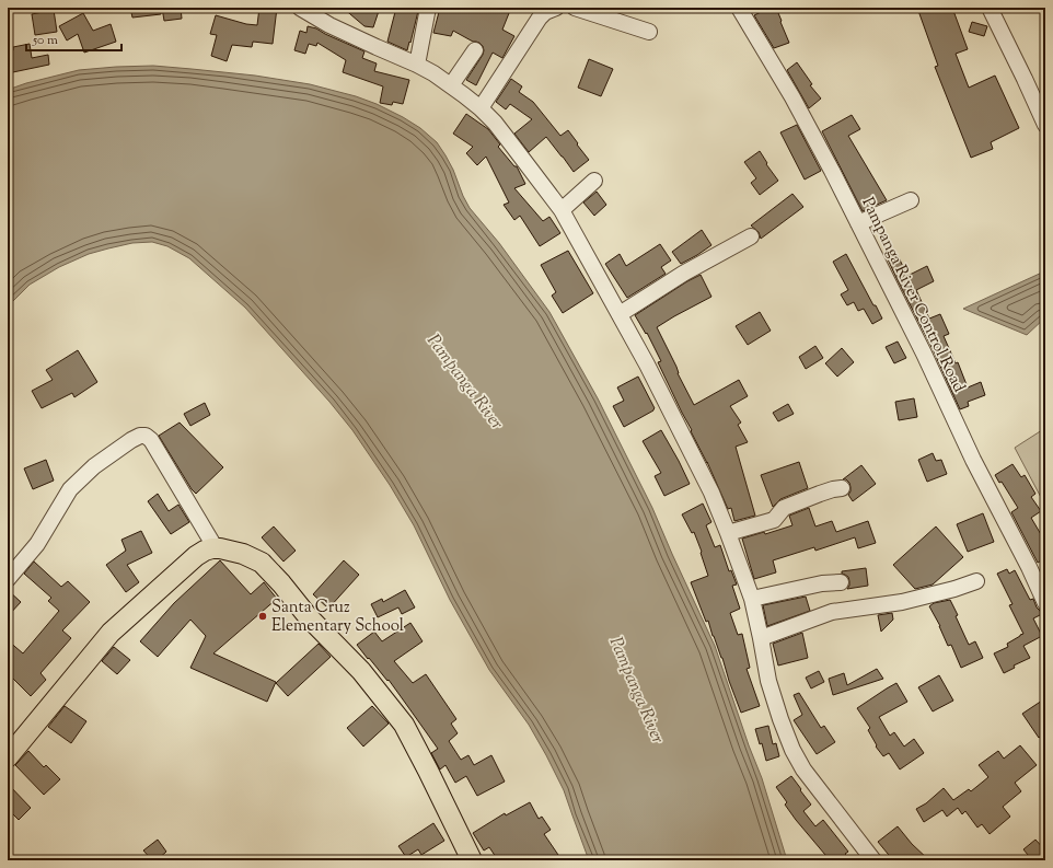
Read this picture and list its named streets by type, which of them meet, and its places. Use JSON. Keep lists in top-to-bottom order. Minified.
{"streets":{"street":["Pampanga River Control Road"]},"water":["Pampanga River"],"places":["Santa Cruz Elementary School"],"scale_bar":"50 m"}
